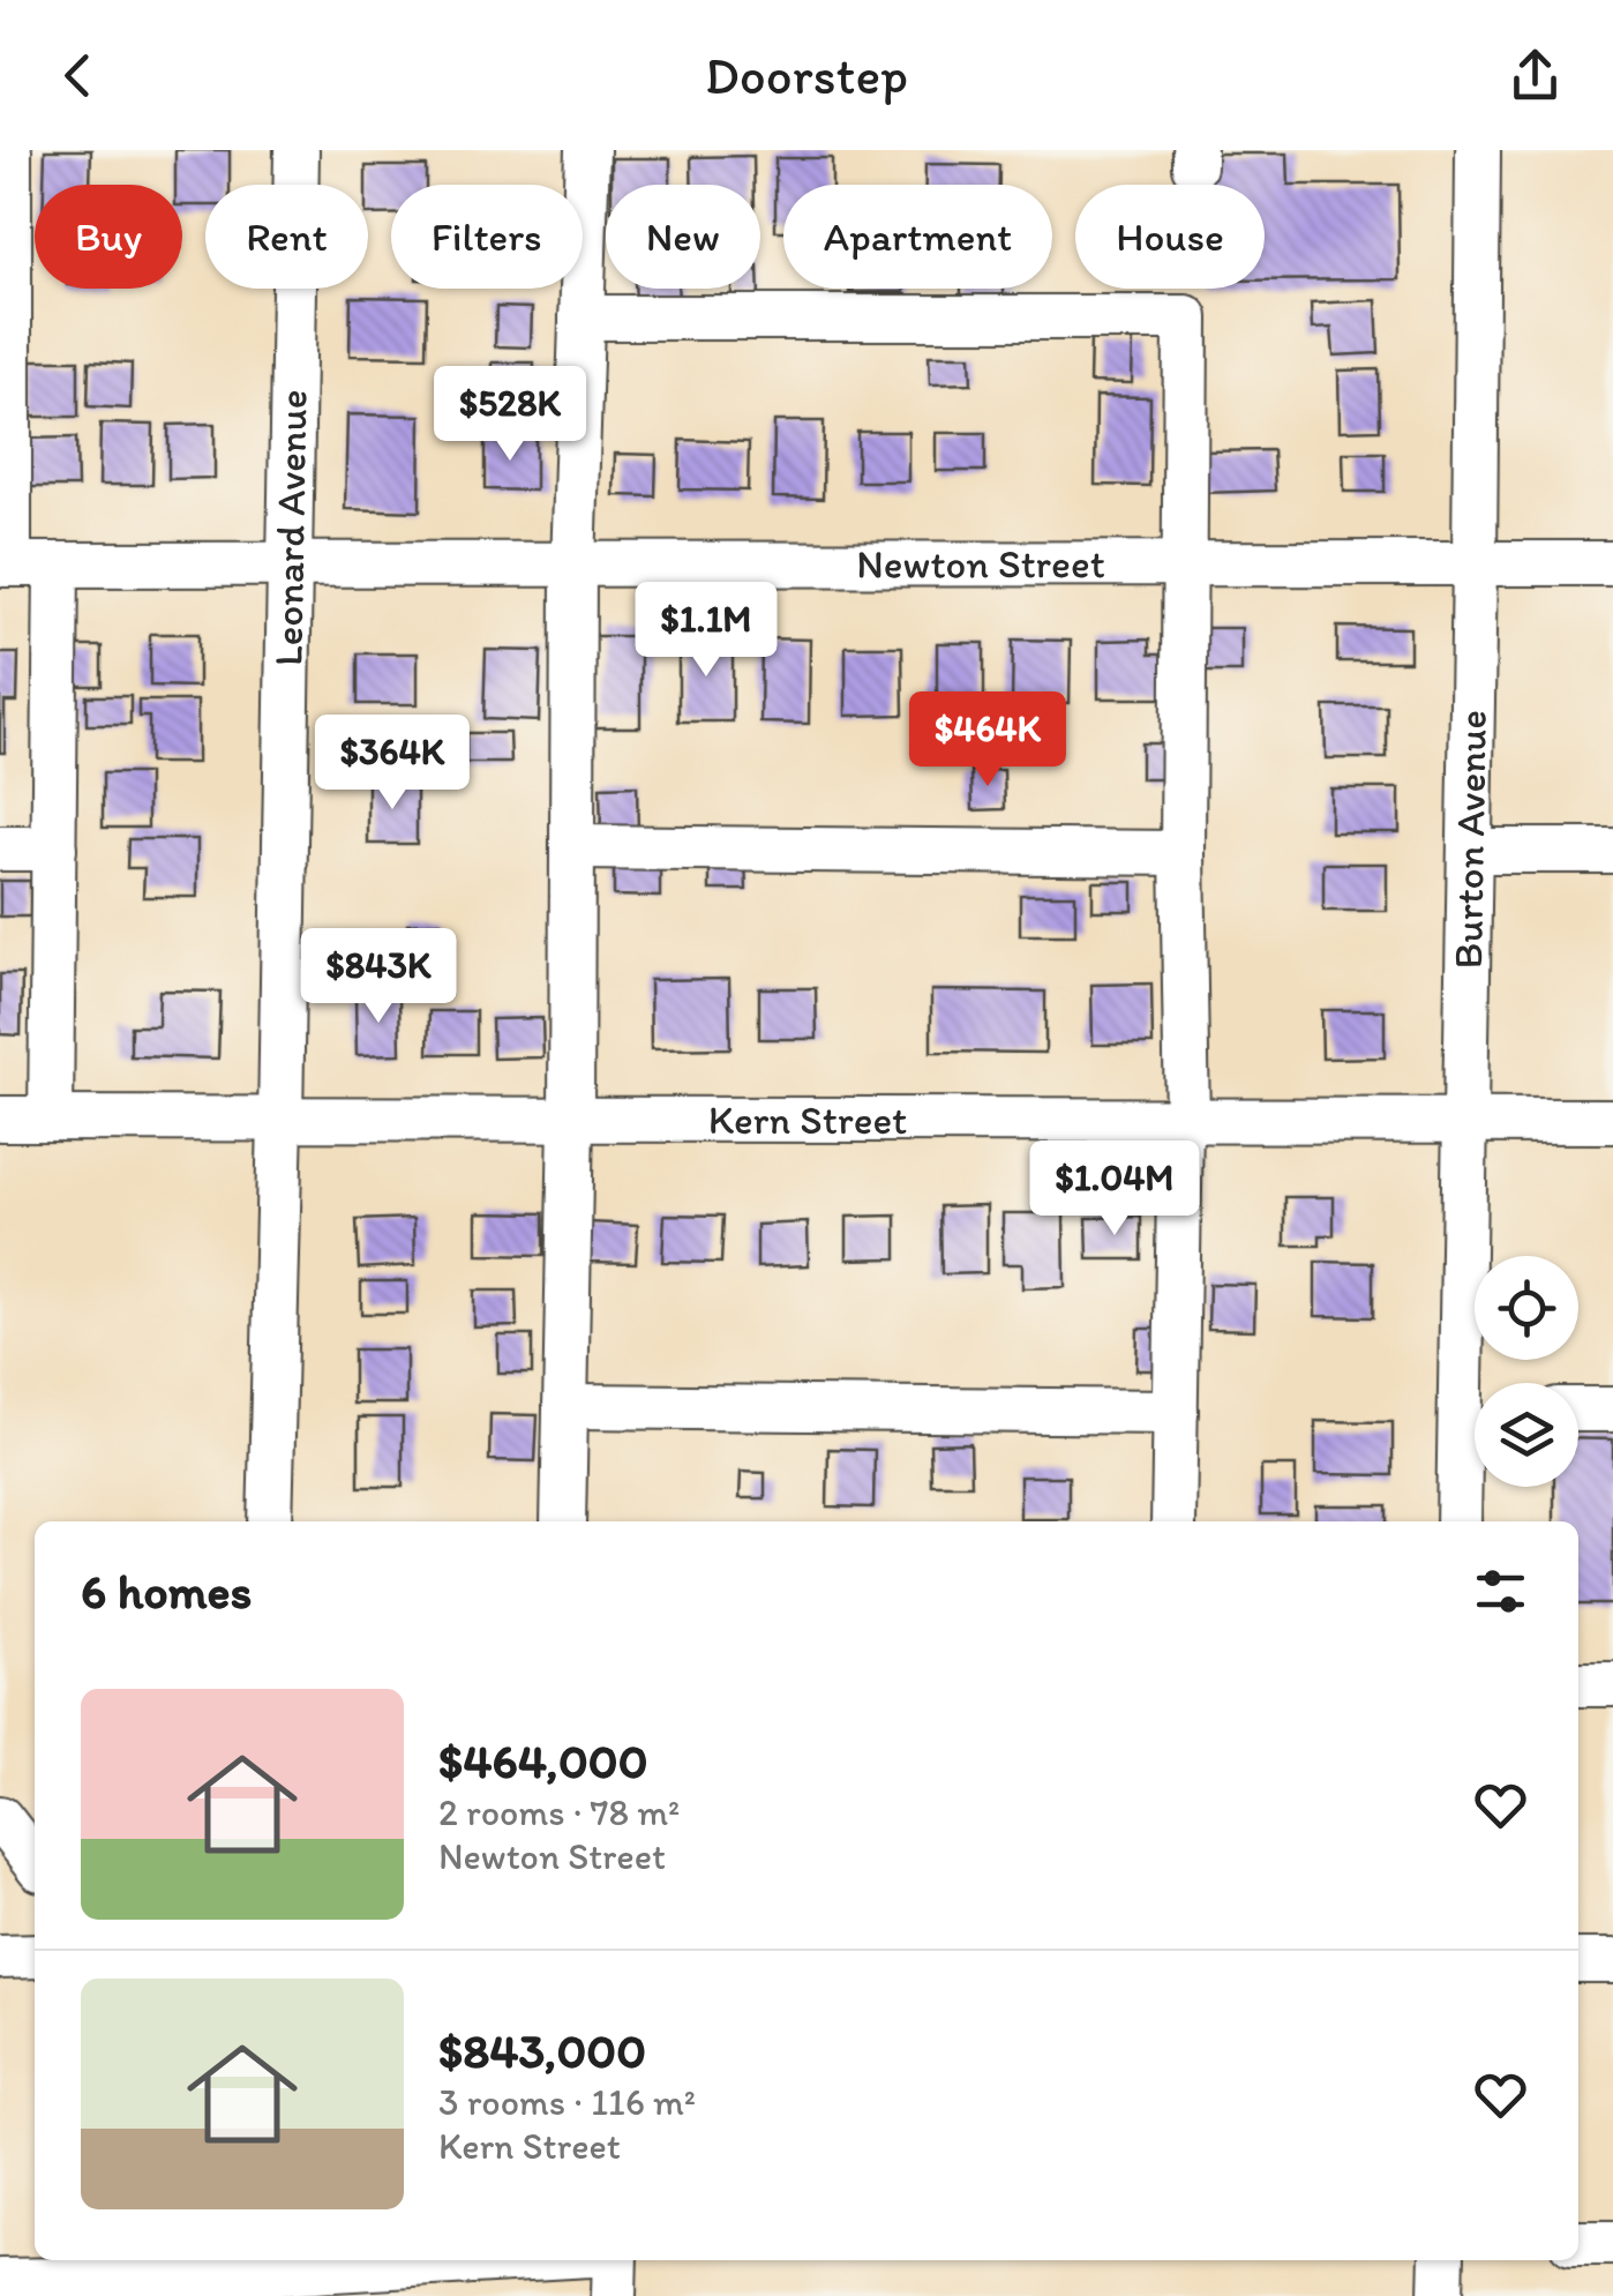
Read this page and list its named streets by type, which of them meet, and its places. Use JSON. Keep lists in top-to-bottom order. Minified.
{"streets":{"street":["Leonard Avenue","Newton Street","Burton Avenue","Kern Street"]},"crossings":[["Leonard Avenue","Newton Street"],["Leonard Avenue","Kern Street"],["Newton Street","Burton Avenue"],["Burton Avenue","Kern Street"]],"page":{"header":"Doorstep","chip":["Buy","Rent","Filters","New","Apartment","House"],"price":["$528K","$1.1M","$464K","$364K","$843K","$1.04M"],"heading":"6 homes","list":[{"name":"$464,000","note":"2 rooms · 78 m² · Newton Street"},{"name":"$843,000","note":"3 rooms · 116 m² · Kern Street"}]}}
